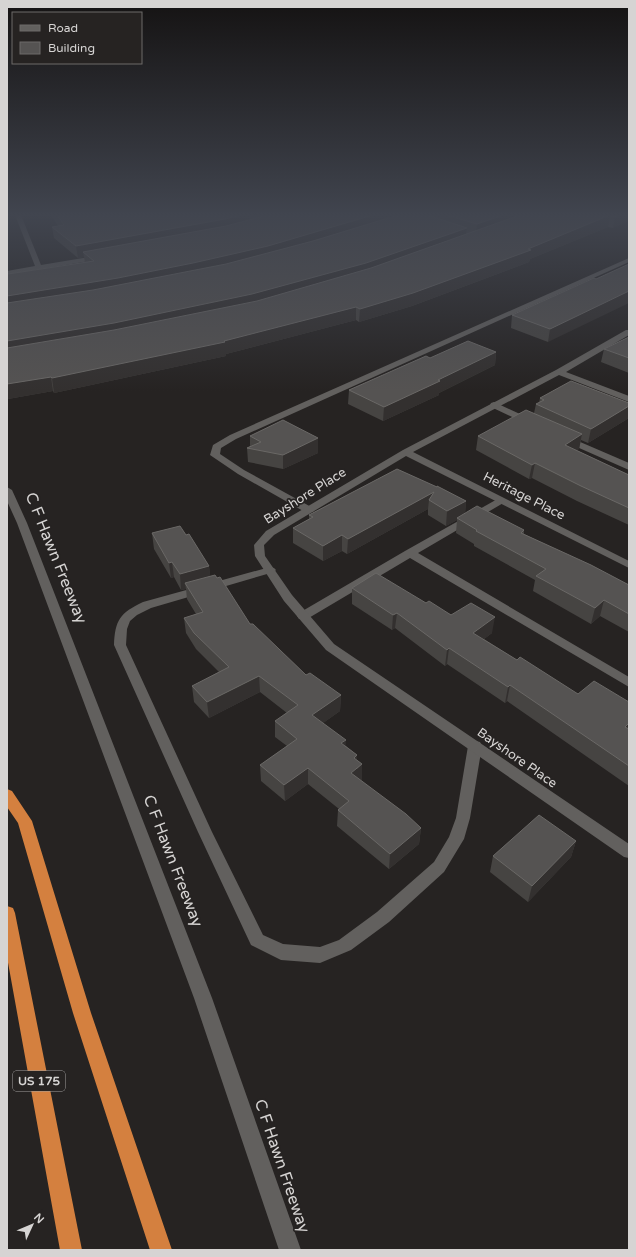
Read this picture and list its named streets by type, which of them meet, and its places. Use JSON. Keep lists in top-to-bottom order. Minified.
{"streets":{"highway":["US 175"],"street":["Bayshore Place","Heritage Place","C F Hawn Freeway"]},"crossings":[["Bayshore Place","Heritage Place"]],"legend":["Road","Building"],"north":"top right"}
